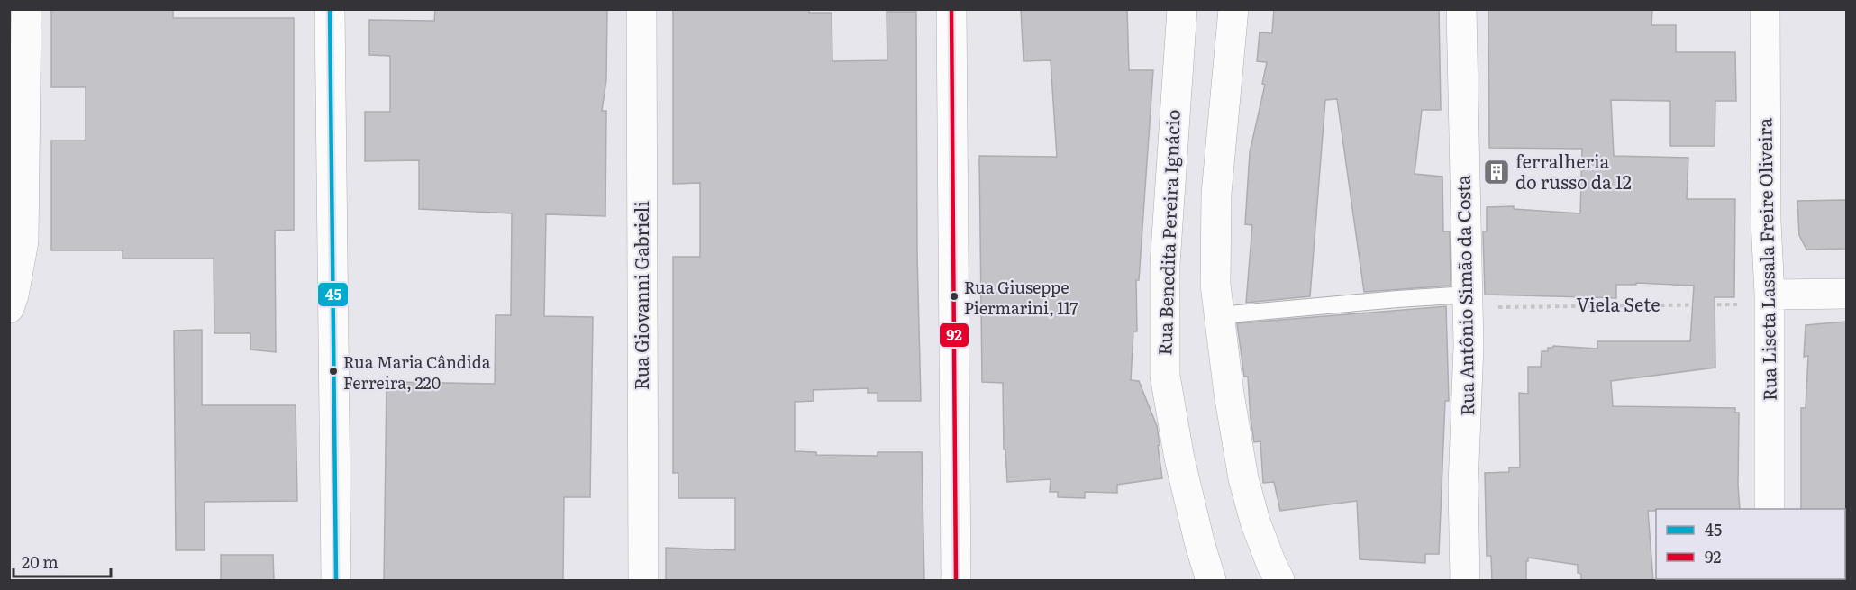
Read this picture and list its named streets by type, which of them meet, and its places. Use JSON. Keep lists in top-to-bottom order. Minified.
{"streets":{"street":["Rua Benedita Pereira Ignácio","Rua Liseta Lassala Freire Oliveira","Rua Giovanni Gabrieli","Rua Antônio Simão da Costa"],"path":["Viela Sete"]},"crossings":[["Rua Liseta Lassala Freire Oliveira","Viela Sete"],["Rua Antônio Simão da Costa","Viela Sete"]],"places":{"building":["ferralheria do russo da 12"],"other":["Rua Giuseppe Piermarini, 117","Rua Maria Cândida Ferreira, 220"]},"lines":["transit line 45","transit line 92"],"legend":["45","92"],"scale_bar":"20 m"}
